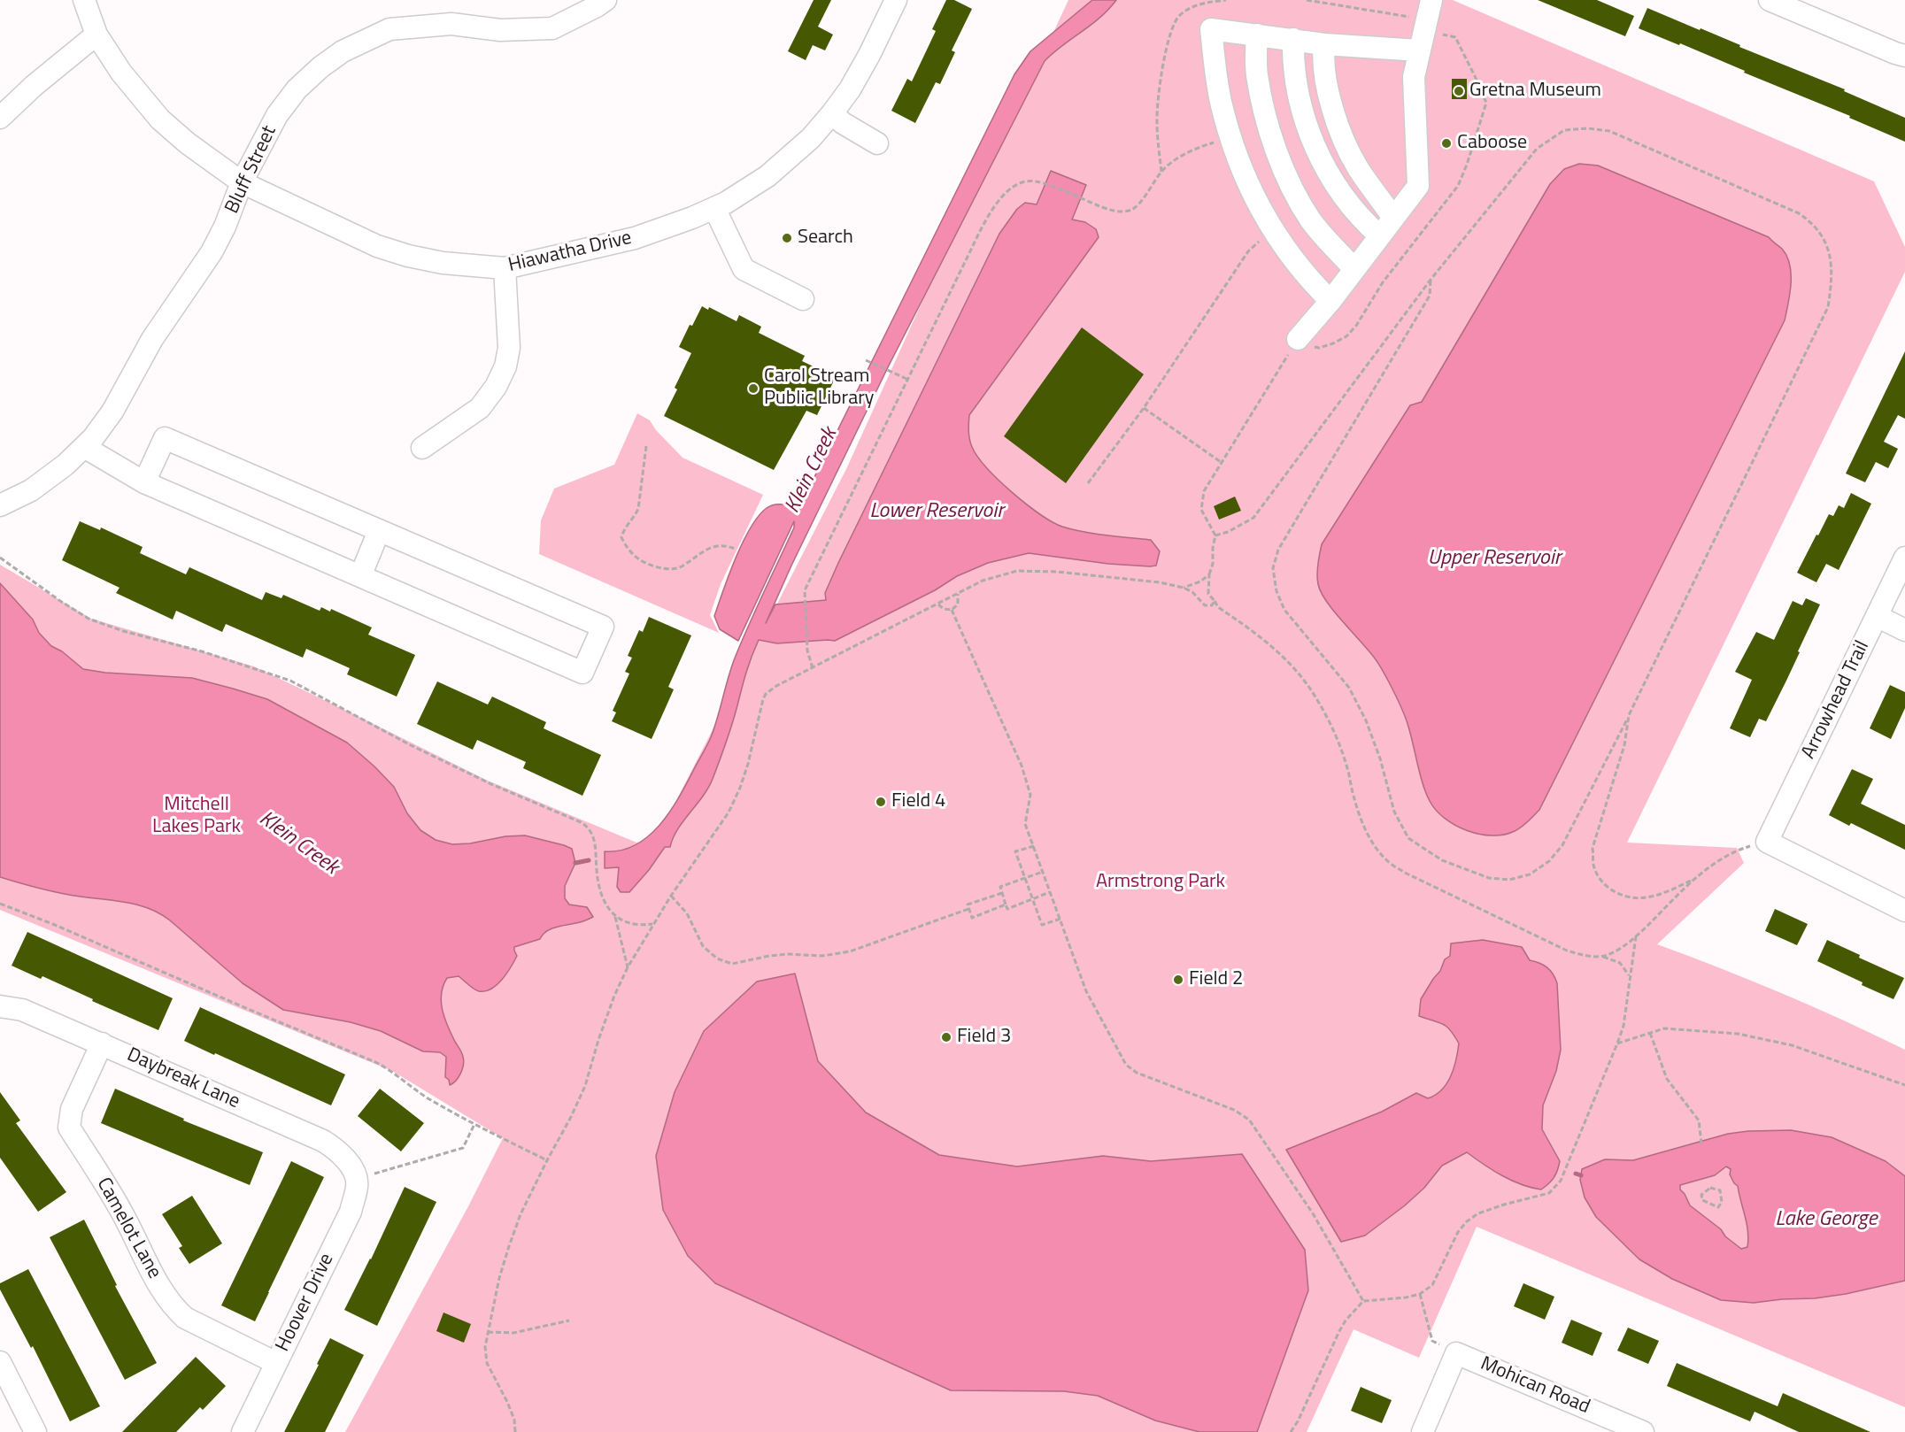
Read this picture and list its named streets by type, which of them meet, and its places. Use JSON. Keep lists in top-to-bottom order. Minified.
{"streets":{"street":["Bluff Street","Hiawatha Drive","Arrowhead Trail","Daybreak Lane","Camelot Lane","Hoover Drive","Mohican Road"]},"crossings":[["Bluff Street","Hiawatha Drive"],["Daybreak Lane","Camelot Lane"],["Daybreak Lane","Hoover Drive"],["Camelot Lane","Hoover Drive"]],"water":["Klein Creek","Lower Reservoir","Upper Reservoir","Lake George"],"parks":["Mitchell Lakes Park","Armstrong Park"],"places":["Gretna Museum","Caboose","Search","Carol Stream Public Library","Field 4","Field 2","Field 3"]}
